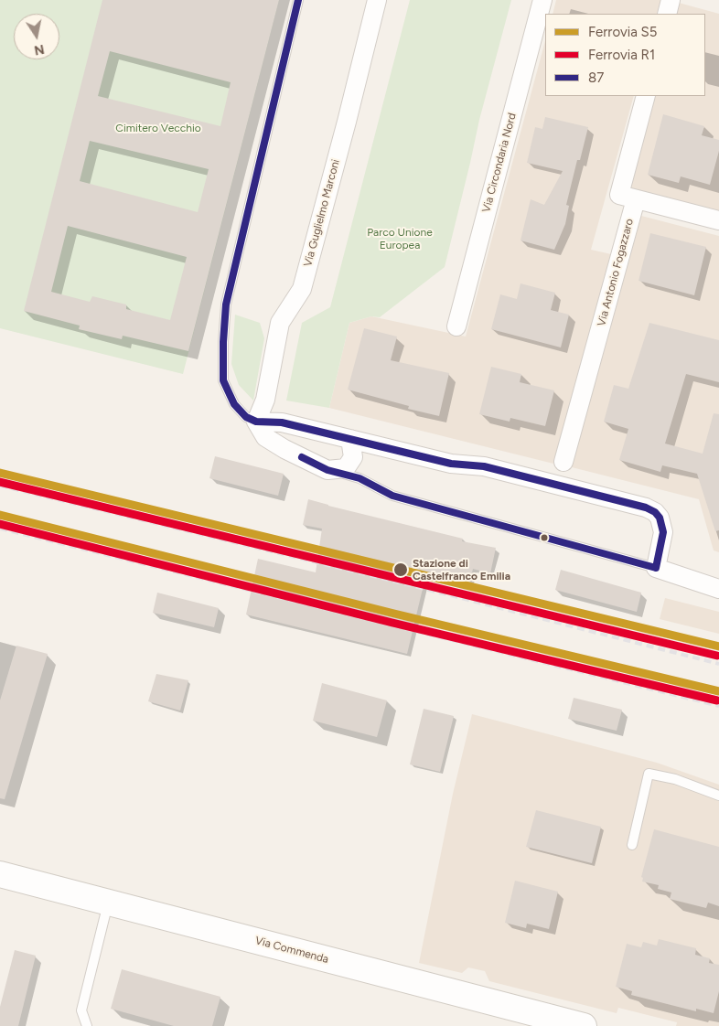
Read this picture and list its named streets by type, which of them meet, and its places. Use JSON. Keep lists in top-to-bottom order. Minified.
{"streets":{"street":["Via Circondaria Nord","Via Guglielmo Marconi","Via Antonio Fogazzaro","Via Commenda"]},"parks":["Cimitero Vecchio","Parco Unione Europea"],"places":["Stazione di Castelfranco Emilia"],"lines":["transit line 87","rail line S5","rail line R1"],"legend":["Ferrovia S5","Ferrovia R1","87"],"north":"bottom"}
